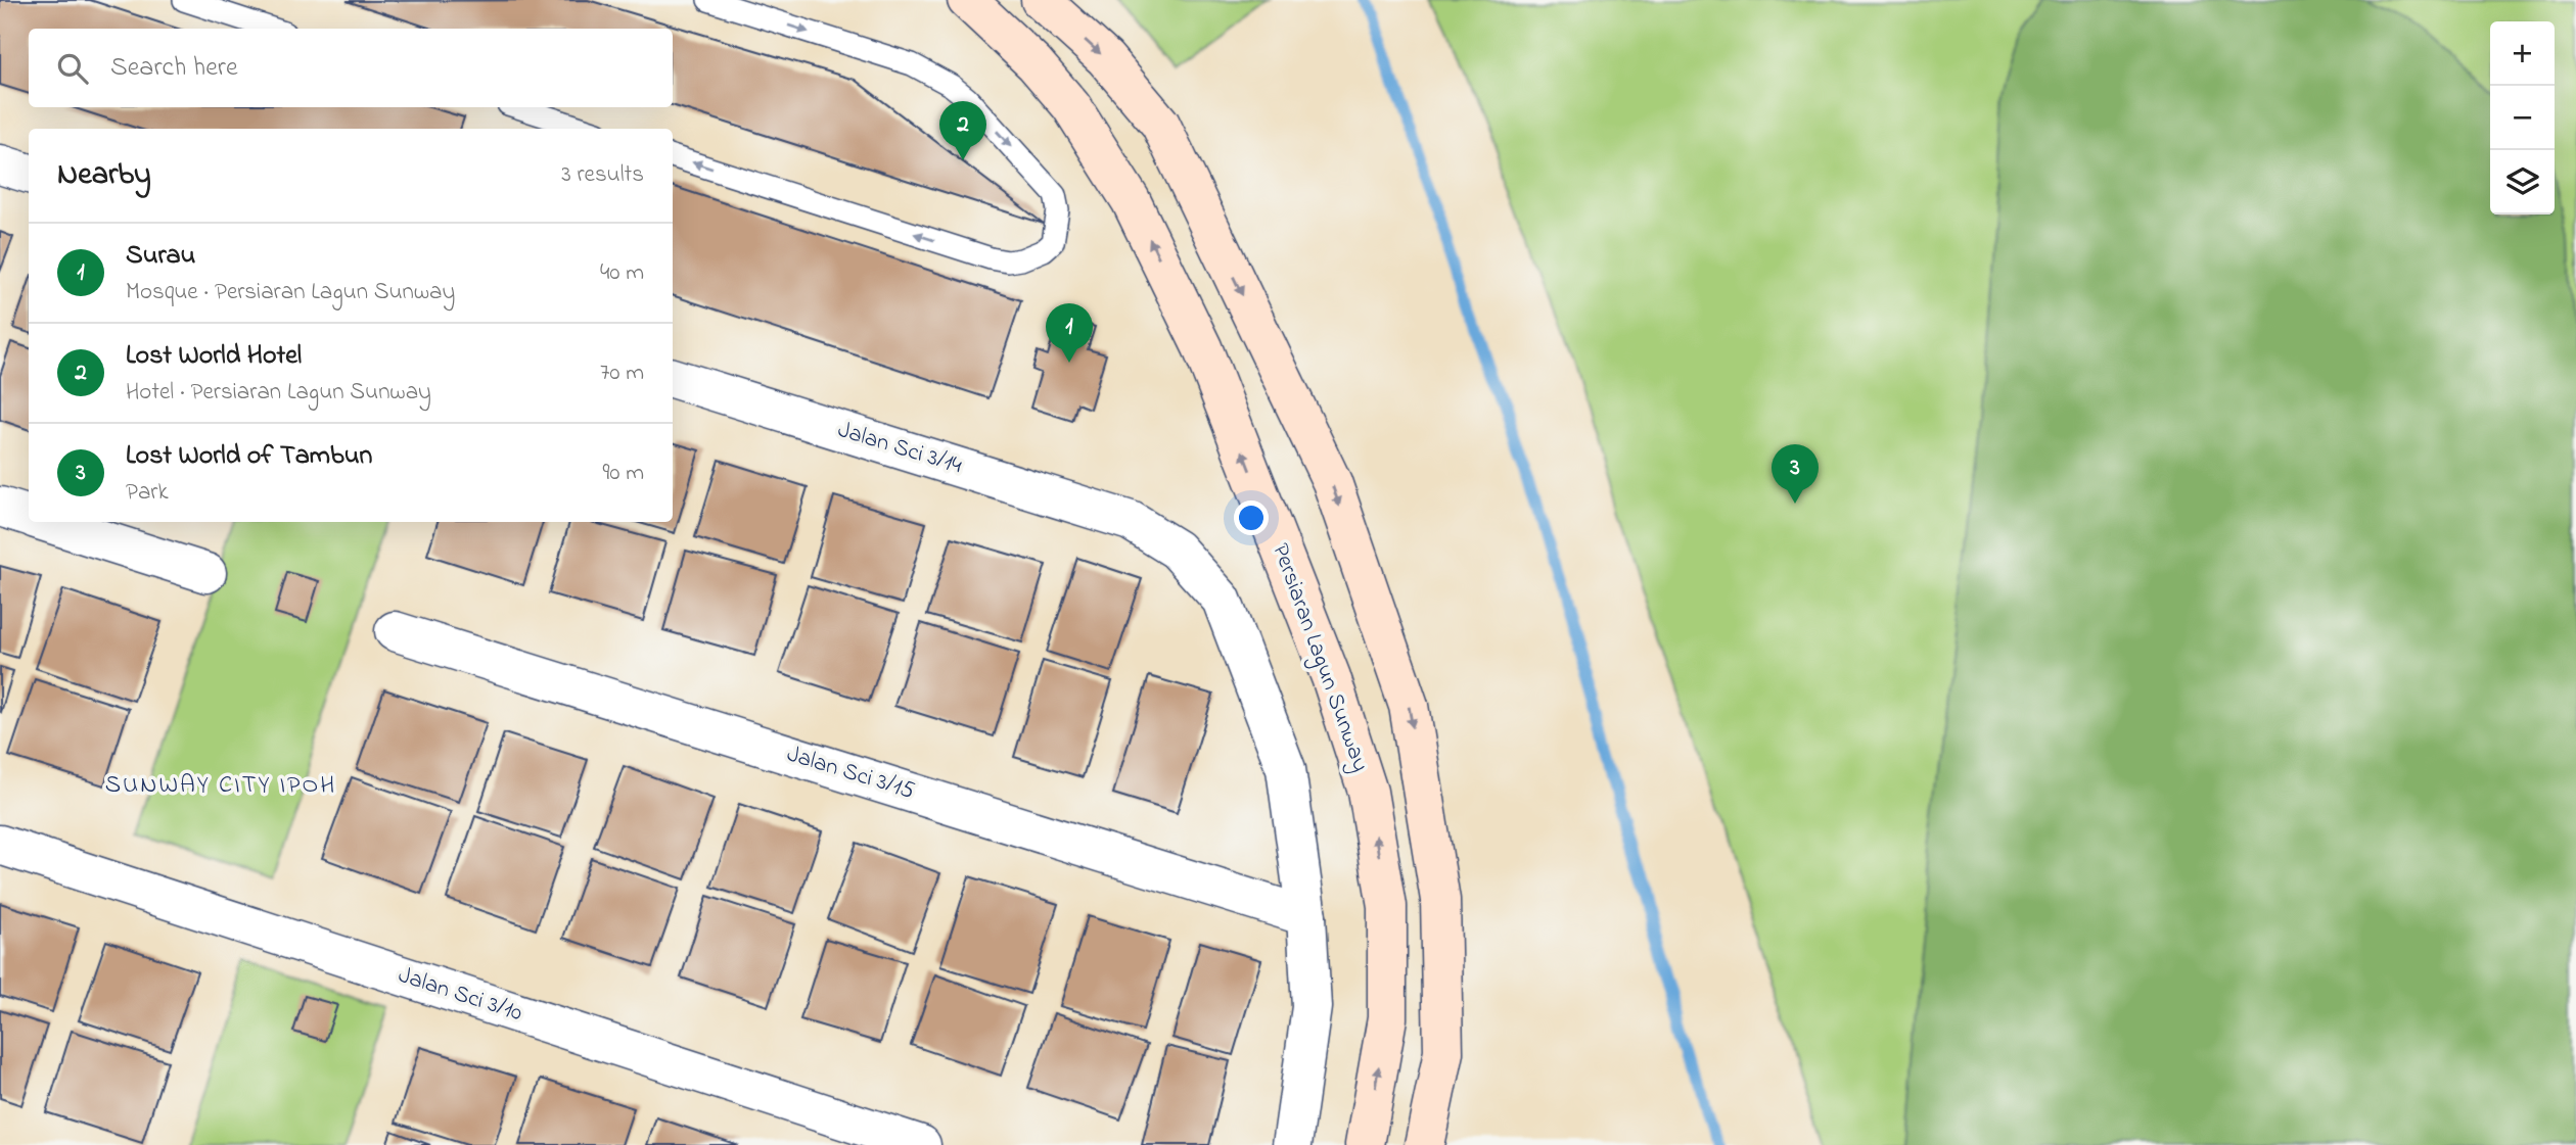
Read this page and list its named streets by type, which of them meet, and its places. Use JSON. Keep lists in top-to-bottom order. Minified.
{"streets":{"main road":["Persiaran Lagun Sunway"],"street":["Jalan Sci 3/14","Jalan Sci 3/15","Jalan Sci 3/10"]},"crossings":[["Jalan Sci 3/14","Jalan Sci 3/15"]],"districts":["SUNWAY CITY IPOH"],"page":{"map_buttons":["+","−"],"search":"Search here","pins":["2","1","3"],"heading":["Nearby","3 results"],"list":[{"mark":"1","name":"Surau","note":"Mosque · Persiaran Lagun Sunway","value":"40 m"},{"mark":"2","name":"Lost World Hotel","note":"Hotel · Persiaran Lagun Sunway","value":"70 m"},{"mark":"3","name":"Lost World of Tambun","note":"Park","value":"90 m"}]}}
